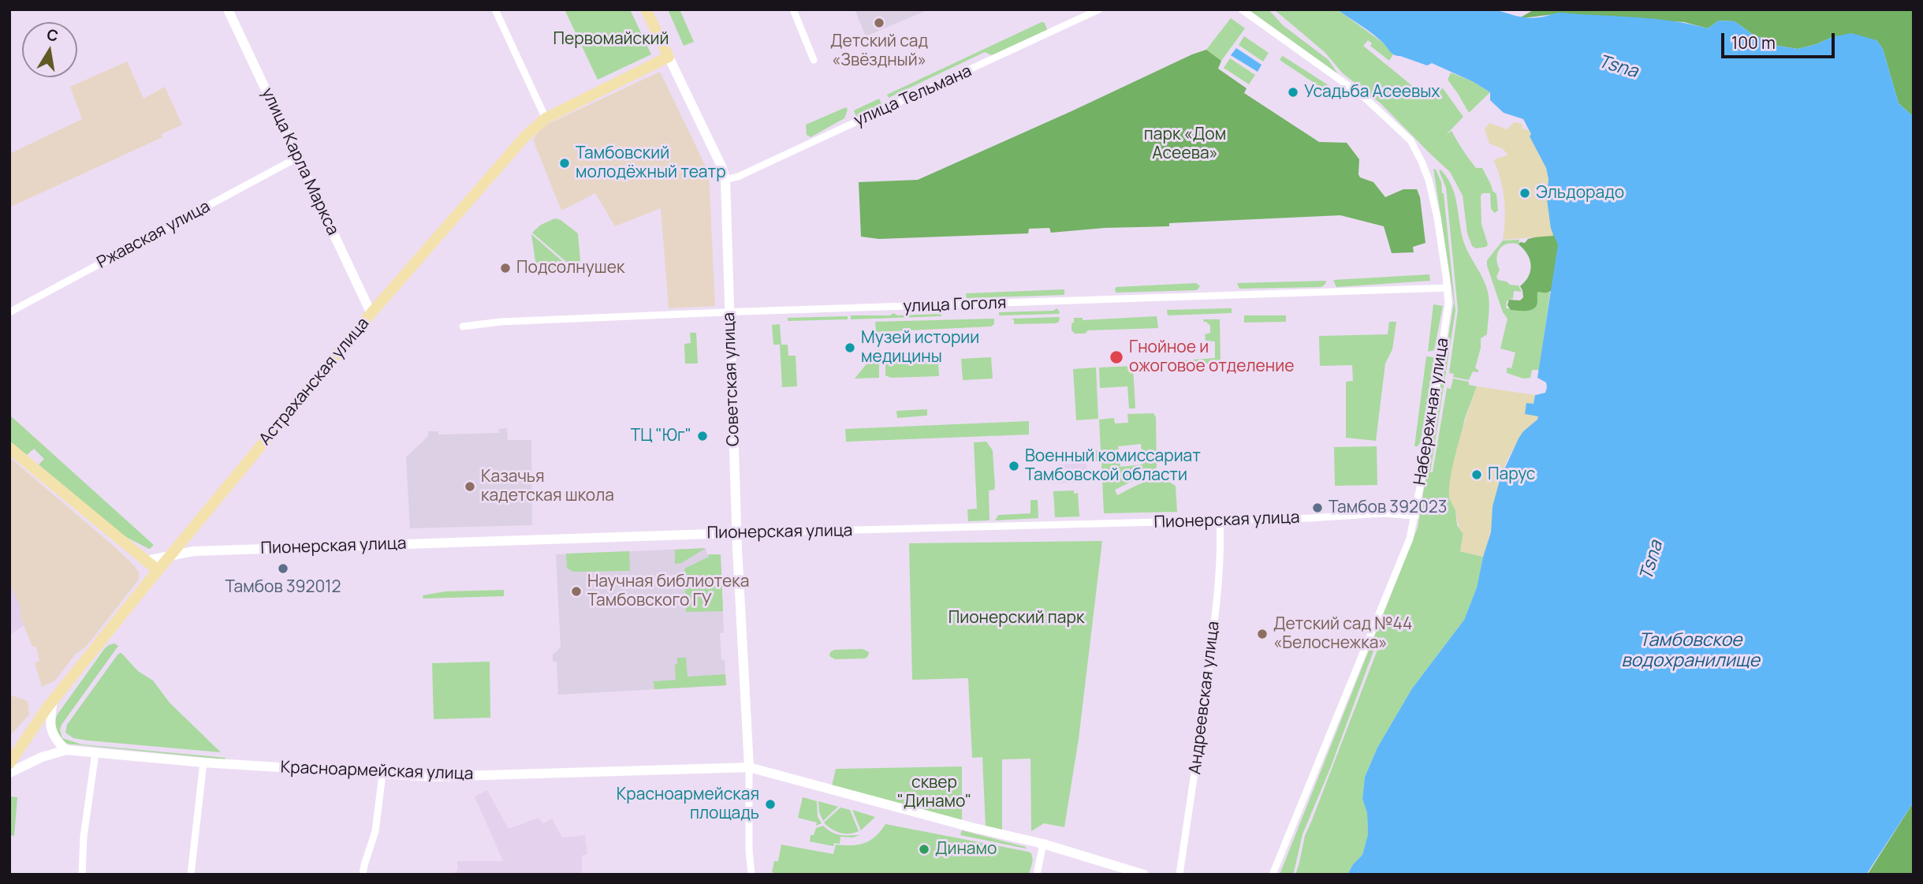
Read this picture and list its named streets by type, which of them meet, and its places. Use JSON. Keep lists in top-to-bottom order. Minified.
{"streets":{"main road":["Советская улица","Астраханская улица"],"street":["улица Тельмана","улица Карла Маркса","Ржавская улица","улица Гоголя","Набережная улица","Пионерская улица","Андреевская улица","Красноармейская улица"]},"crossings":[["улица Тельмана","Советская улица"],["улица Карла Маркса","Ржавская улица"],["улица Карла Маркса","Астраханская улица"],["улица Гоголя","Советская улица"],["улица Гоголя","Набережная улица"],["Советская улица","Астраханская улица"],["Советская улица","Пионерская улица"],["Советская улица","Красноармейская улица"],["Астраханская улица","Пионерская улица"],["Набережная улица","Пионерская улица"],["Пионерская улица","Андреевская улица"]],"water":["Tsna","Тамбовское водохранилище"],"parks":["Первомайский","парк «Дом Асеева»","Пионерский парк","сквер \"Динамо\""],"places":["Детский сад «Звёздный»","Усадьба Асеевых","Тамбовский молодёжный театр","Эльдорадо","Подсолнушек","Музей истории медицины","Гнойное и ожоговое отделение","ТЦ \"Юг\"","Военный комиссариат Тамбовской области","Парус","Казачья кадетская школа","Тамбов 392023","Тамбов 392012","Научная библиотека Тамбовского ГУ","Детский сад №44 «Белоснежка»","Красноармейская площадь","Динамо"],"scale_bar":"100 m","north":"top"}
